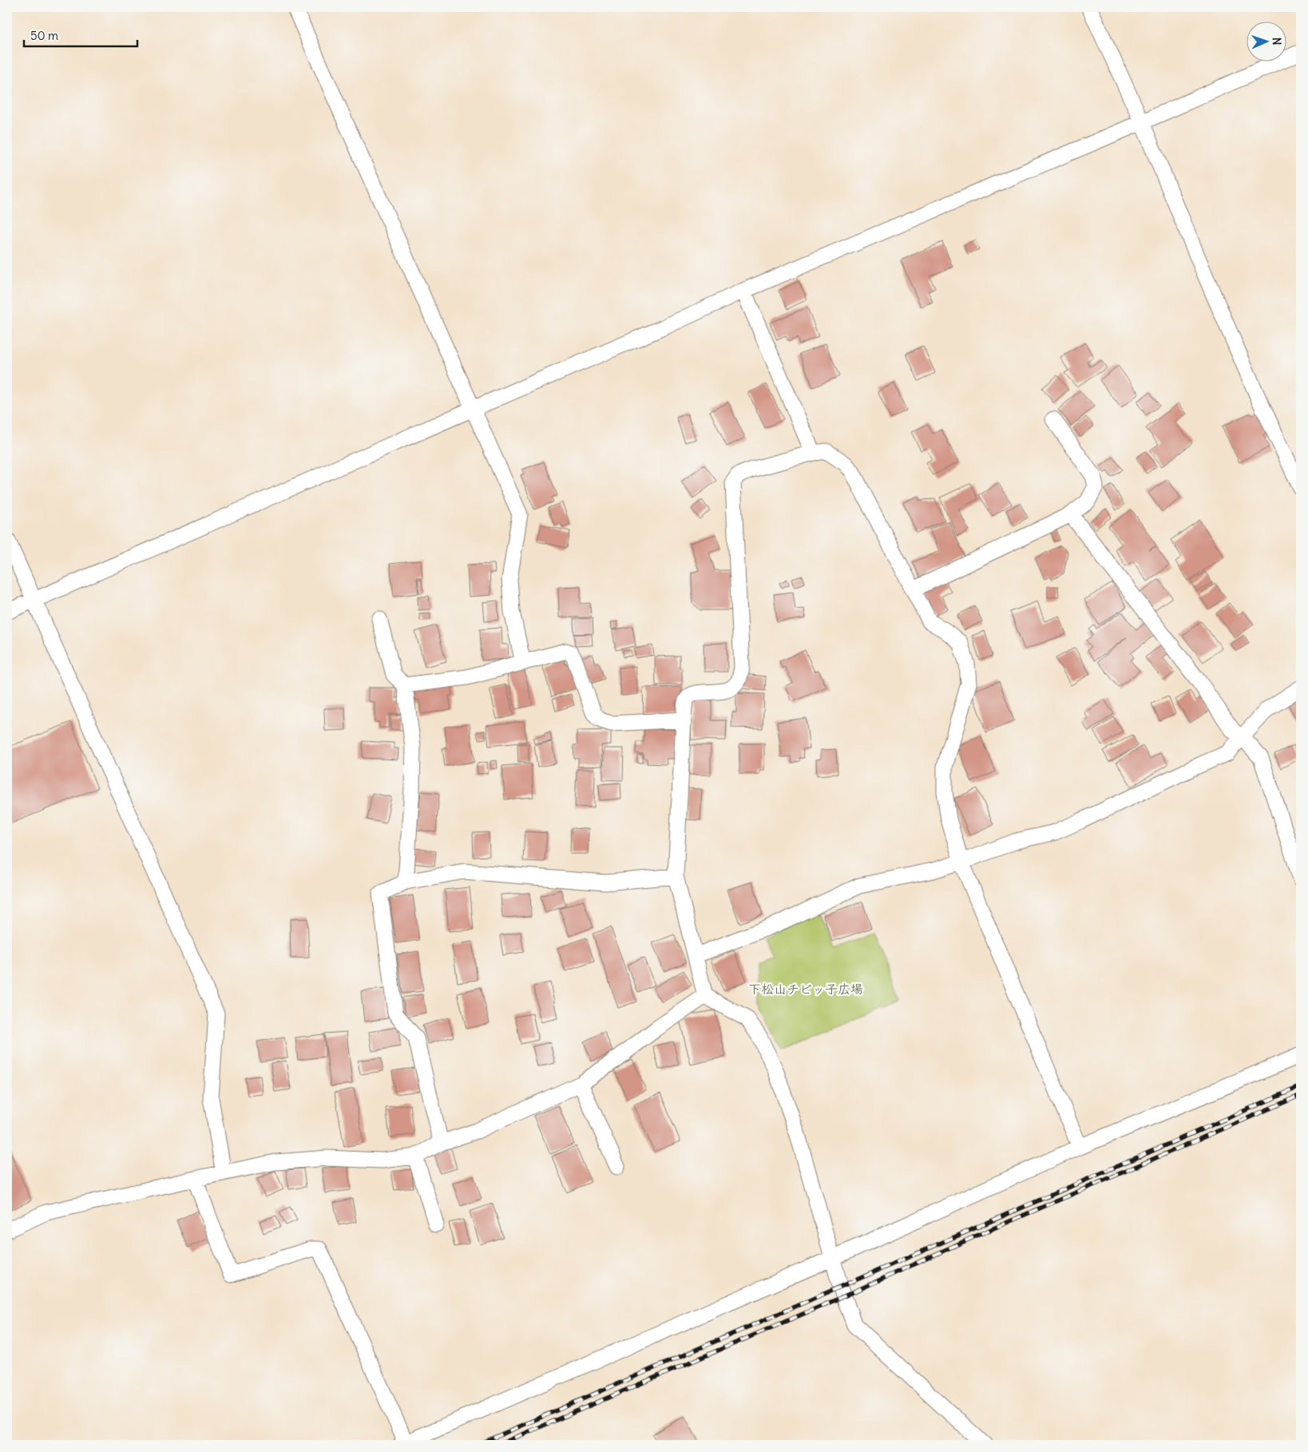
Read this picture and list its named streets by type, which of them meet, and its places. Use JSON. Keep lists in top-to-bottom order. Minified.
{"parks":["下松山チビッ子広場"],"scale_bar":"50 m","north":"right"}
